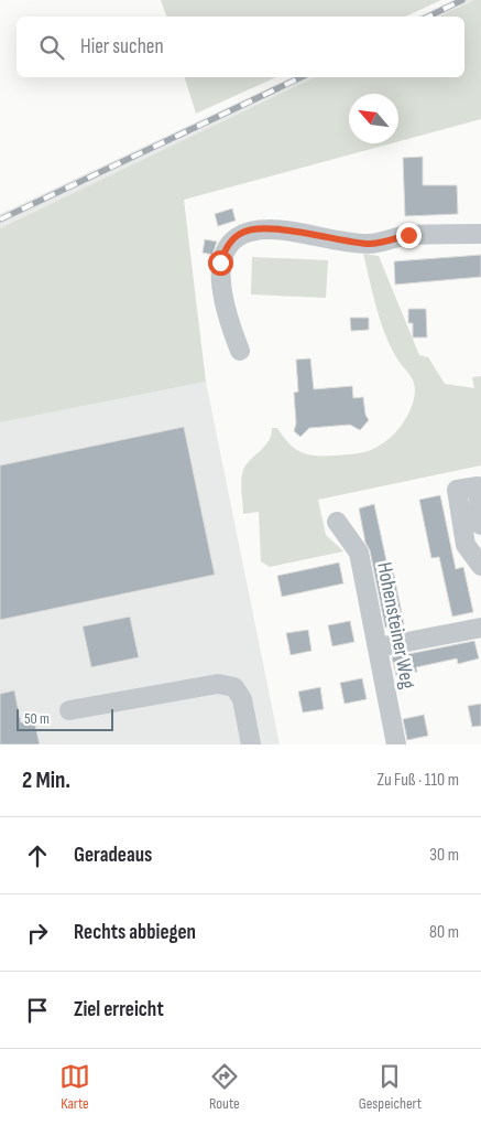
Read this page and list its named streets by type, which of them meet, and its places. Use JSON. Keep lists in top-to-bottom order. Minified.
{"streets":{"street":["Hohensteiner Weg"]},"scale_bar":"50 m","north":"top left","page":{"search":"Hier suchen","scale":"50 m","heading":["2 Min.","Zu Fuß · 110 m"],"list":[["Geradeaus","30 m"],["Rechts abbiegen","80 m"],"Ziel erreicht"],"nav":["Karte","Route","Gespeichert"]}}
